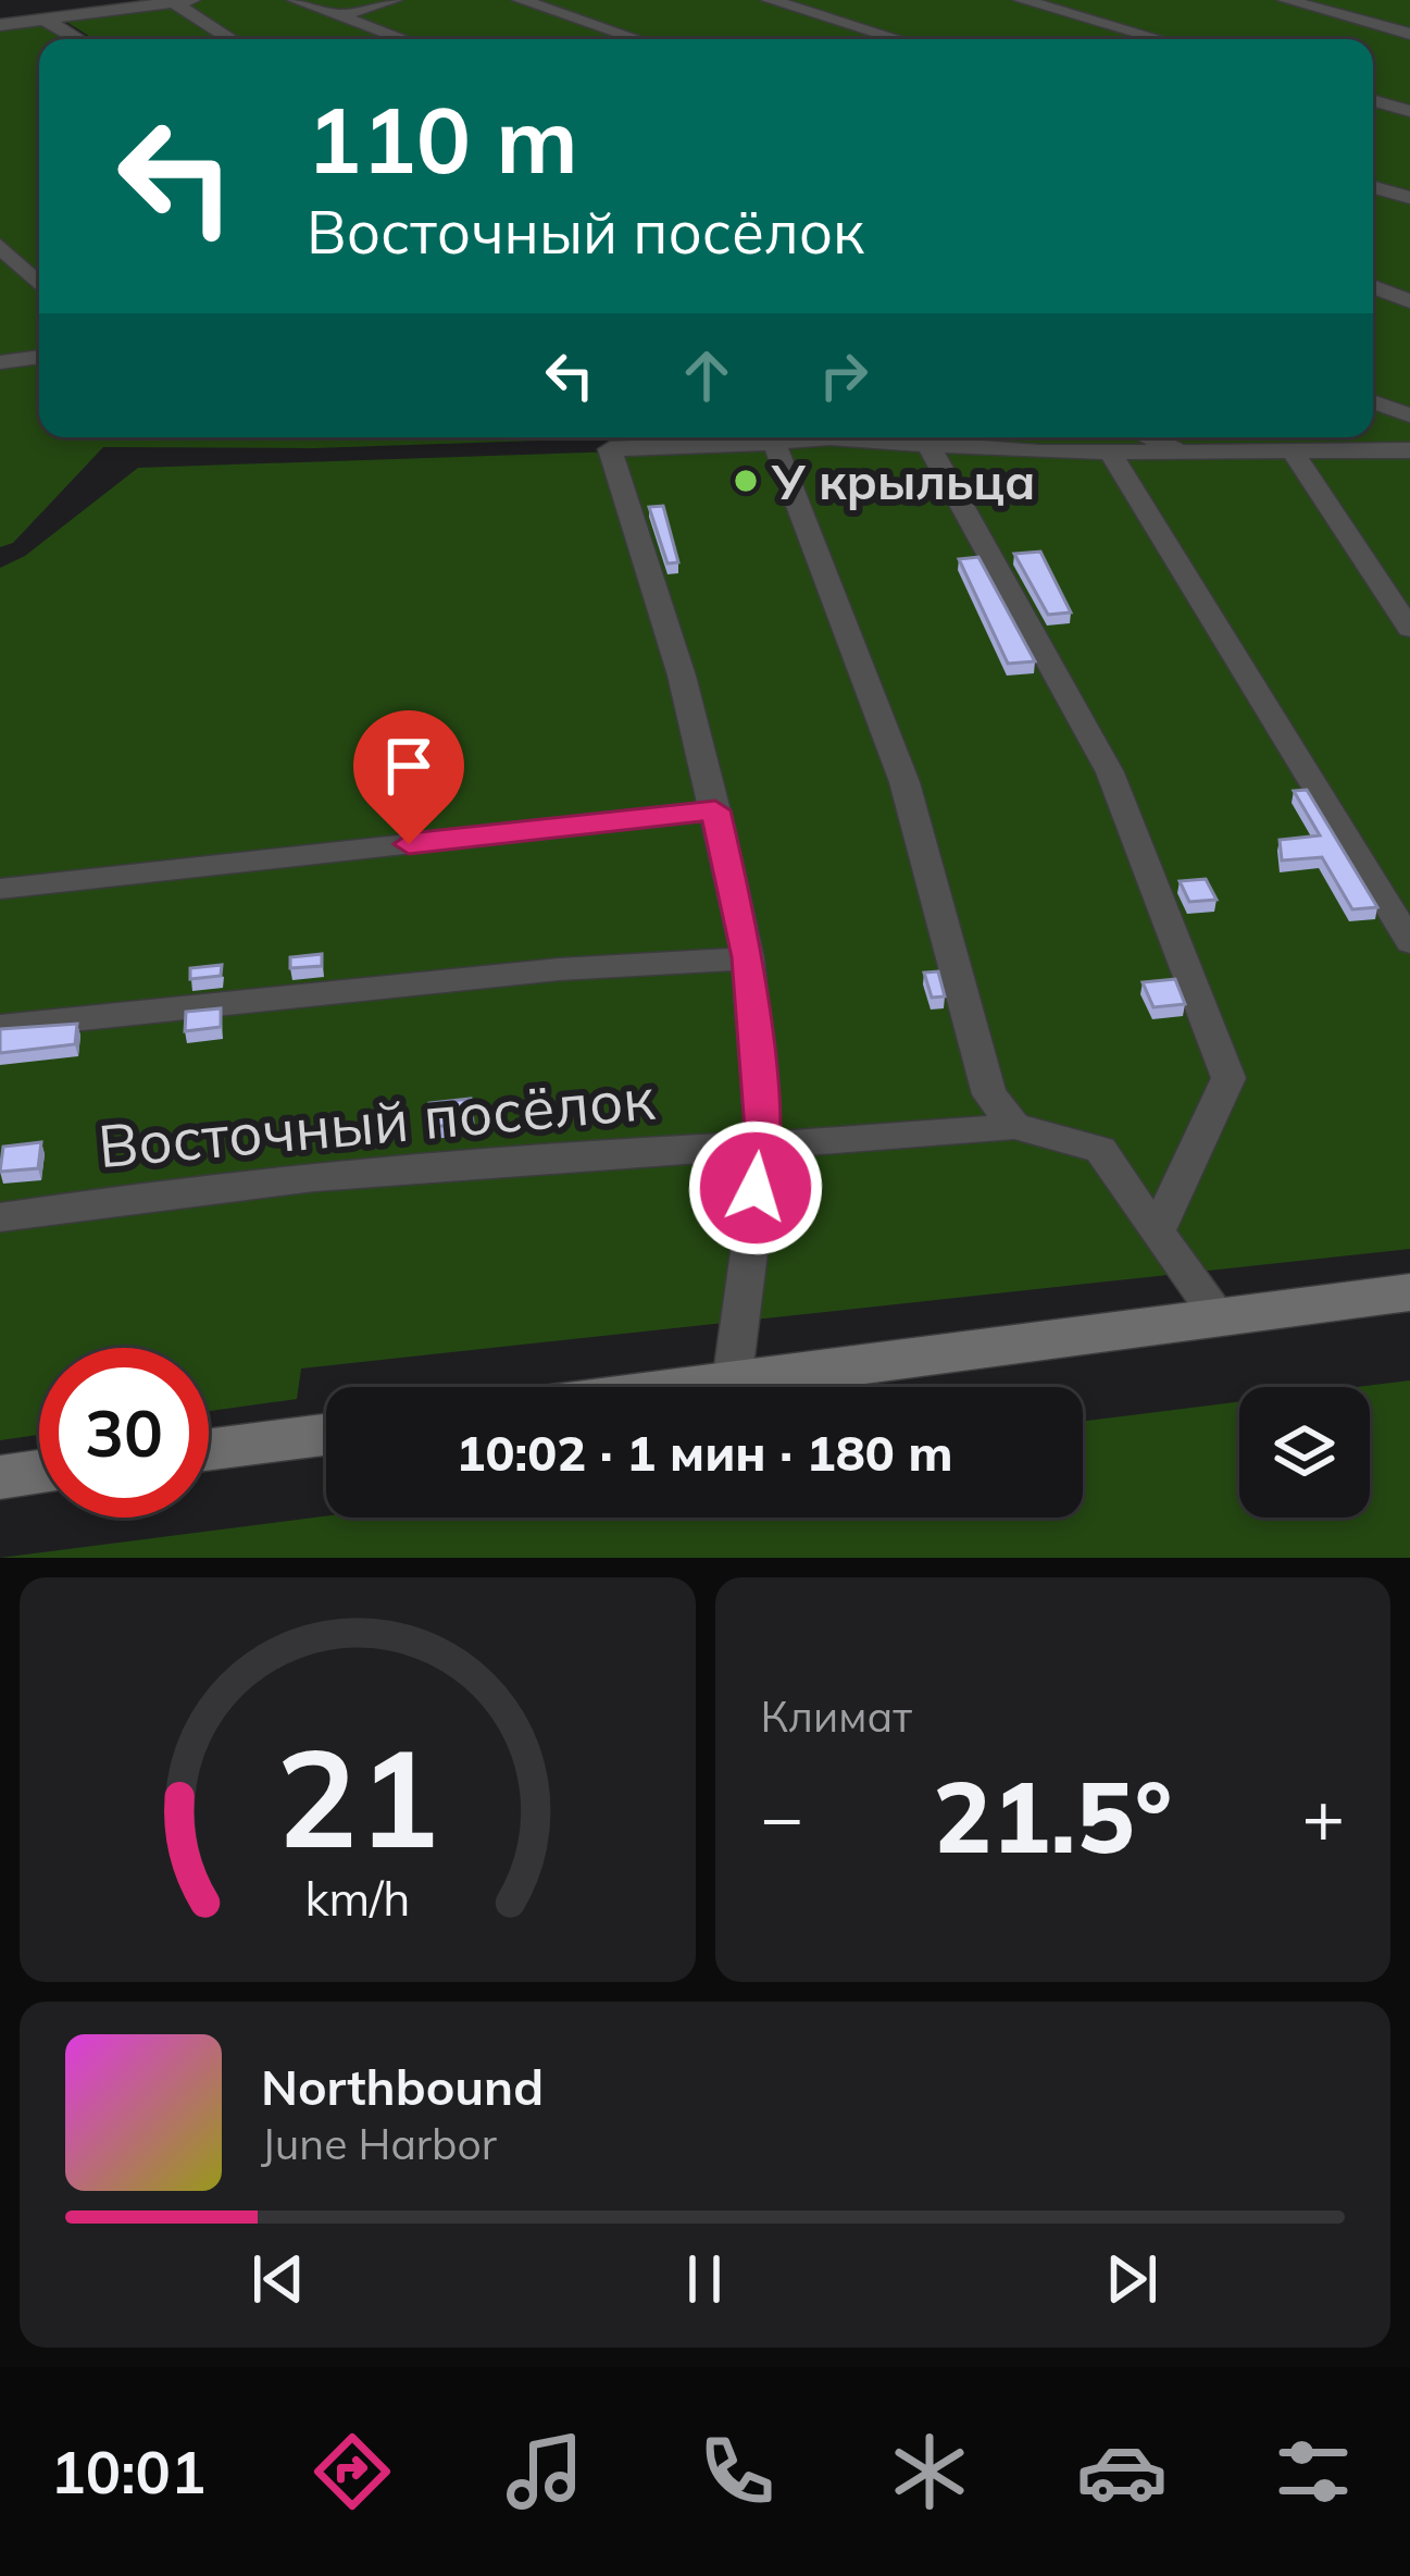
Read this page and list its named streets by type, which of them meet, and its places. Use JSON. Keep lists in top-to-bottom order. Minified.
{"streets":{"street":["Восточный посёлок"]},"places":["У крыльца"],"page":{"turn":["110 m","Восточный посёлок"],"limit":"30","trip":"10:02 · 1 мин · 180 m","tile":"Климат","heat":["−","21.5°","+"],"song":["Northbound","June Harbor"],"tabs":"10:01","gauge":["21","km/h"]}}
